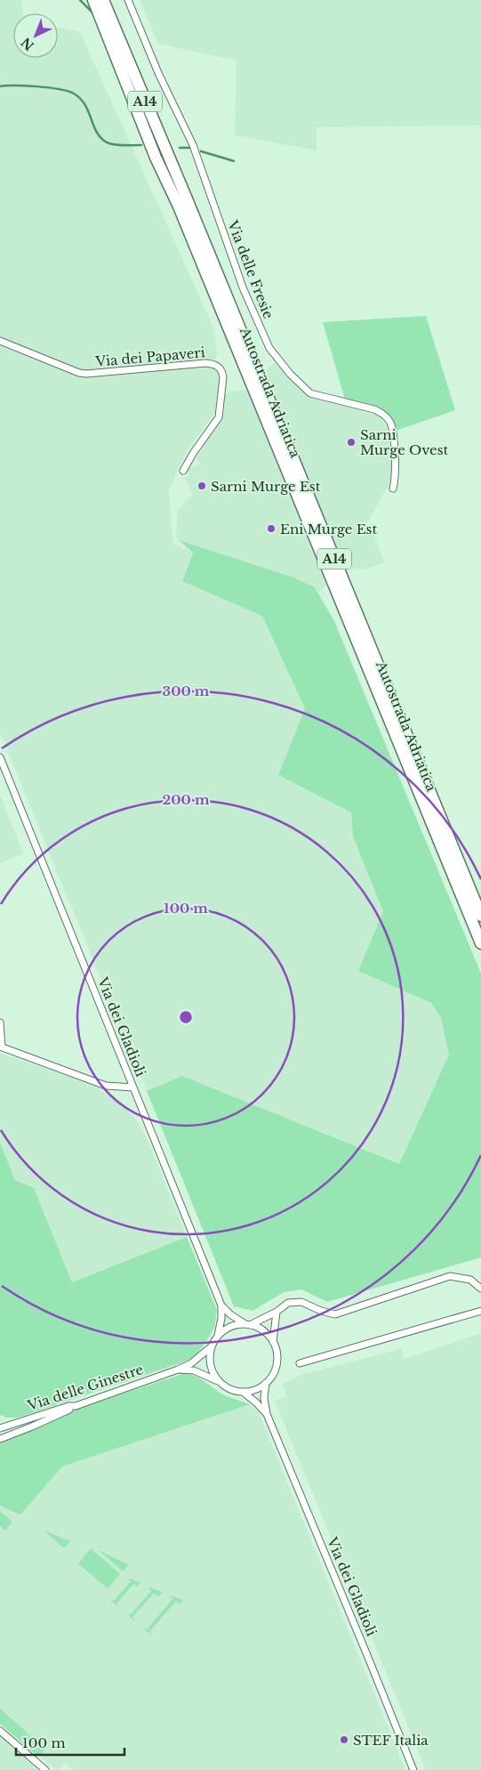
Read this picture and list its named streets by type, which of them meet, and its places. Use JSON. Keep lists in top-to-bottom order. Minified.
{"streets":{"highway":["A14","Autostrada Adriatica"],"street":["Via delle Fresie","Via dei Papaveri","Via dei Gladioli","Via delle Ginestre"]},"crossings":[["A14","Autostrada Adriatica"],["Via dei Gladioli","Via delle Ginestre"]],"places":["Sarni Murge Ovest","Sarni Murge Est","Eni Murge Est","STEF Italia"],"scale_bar":"100 m","north":"bottom left","rings":["300 m","200 m","100 m"]}
